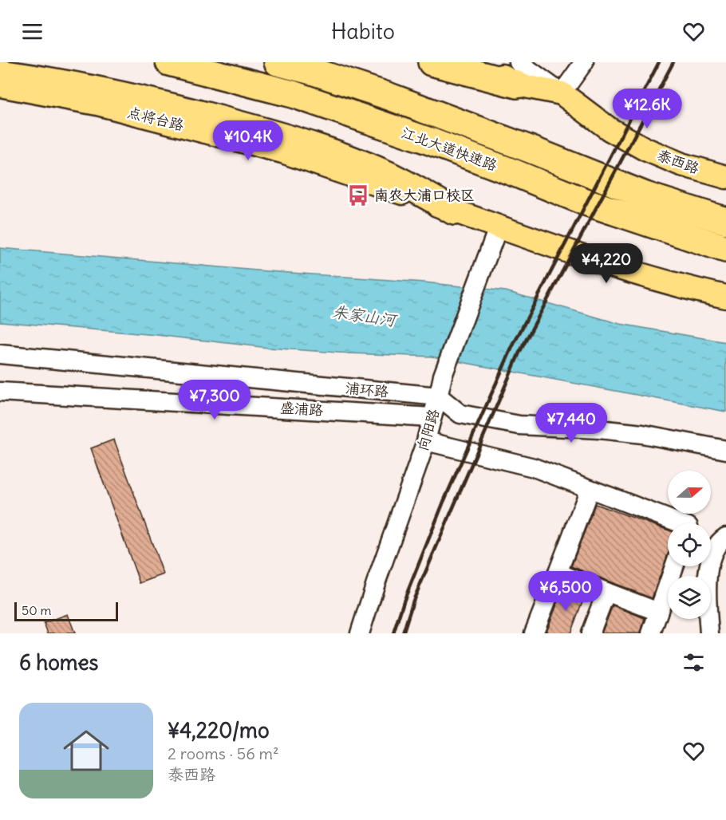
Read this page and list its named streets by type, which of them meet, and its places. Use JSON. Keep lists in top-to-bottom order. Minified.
{"streets":{"highway":["江北大道快速路"],"main road":["点将台路","泰西路"],"street":["浦环路","盛浦路","向阳路"]},"crossings":[["点将台路","向阳路"],["浦环路","向阳路"],["盛浦路","向阳路"]],"water":["朱家山河"],"places":{"bus stop":["南农大浦口校区"]},"scale_bar":"50 m","north":"right","page":{"header":"Habito","price":["¥12.6K","¥10.4K","¥4,220","¥7,300","¥7,440","¥6,500"],"scale":"50 m","heading":"6 homes","list":[{"name":"¥4,220/mo","note":"2 rooms · 56 m² · 泰西路"}]}}
